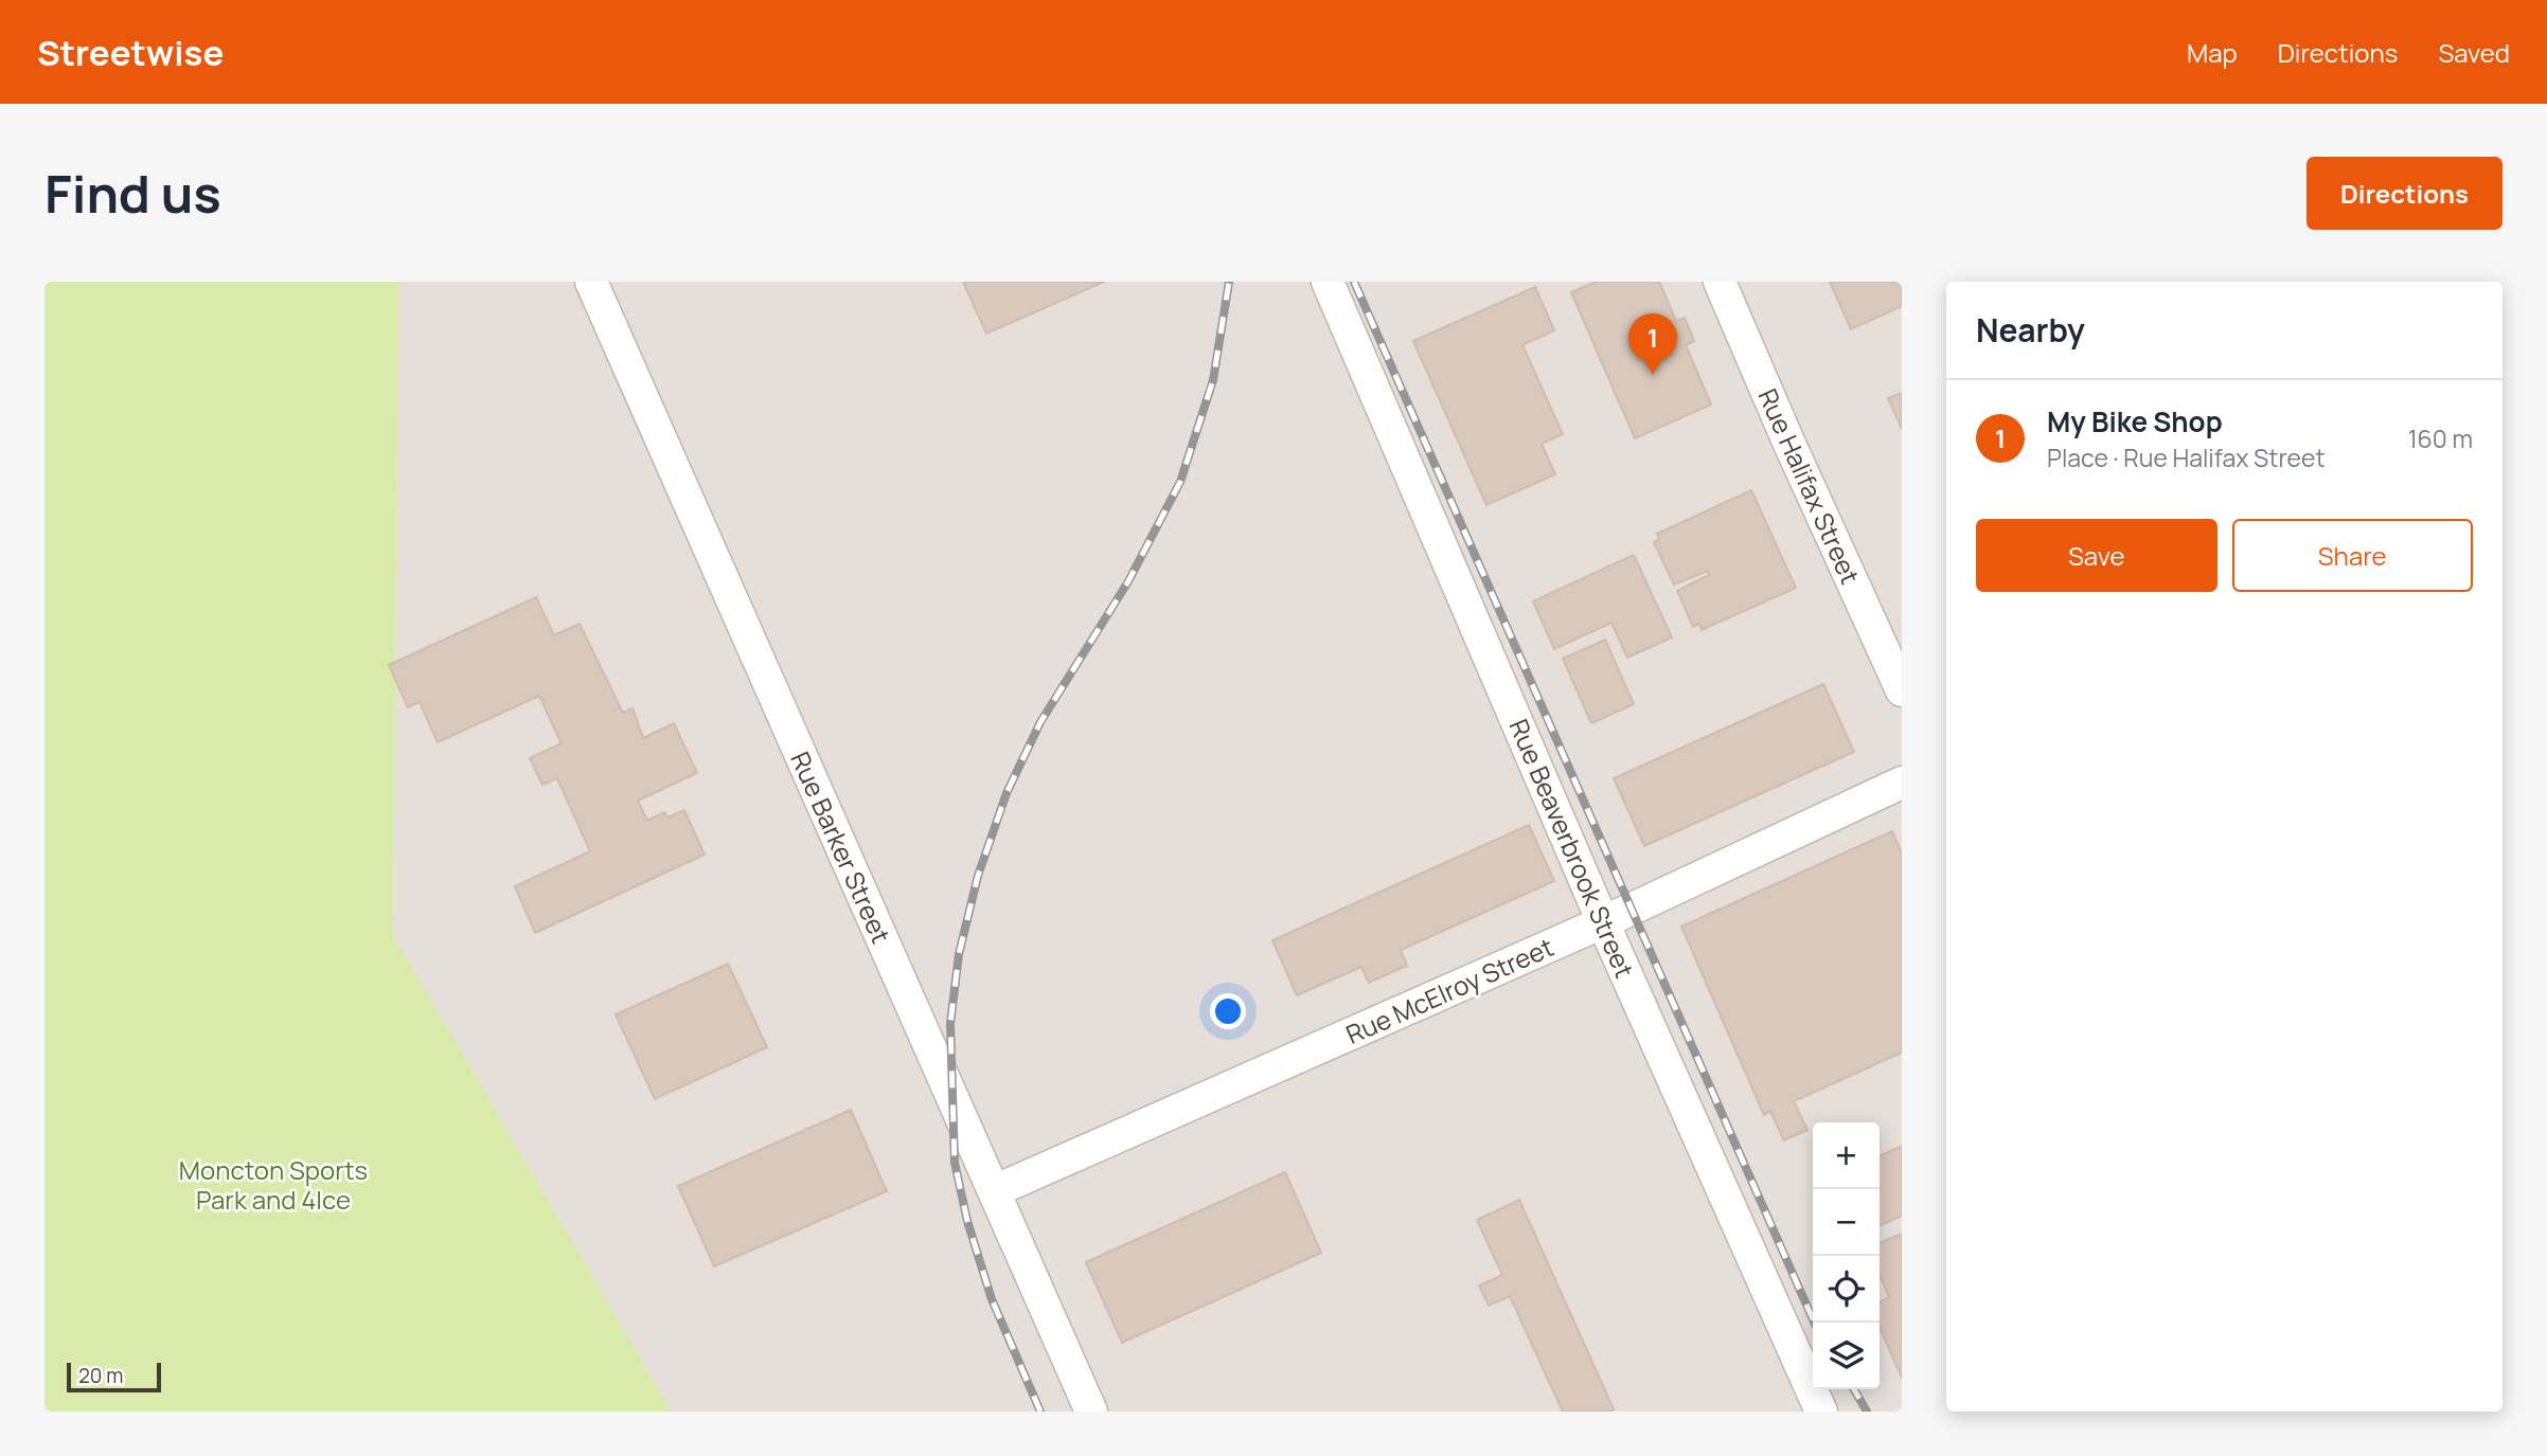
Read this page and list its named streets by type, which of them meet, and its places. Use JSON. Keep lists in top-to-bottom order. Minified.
{"streets":{"street":["Rue Halifax Street","Rue Barker Street","Rue Beaverbrook Street","Rue McElroy Street"]},"crossings":[["Rue Barker Street","Rue McElroy Street"],["Rue Beaverbrook Street","Rue McElroy Street"]],"parks":["Moncton Sports Park and 4Ice"],"scale_bar":"20 m","page":{"header":"Streetwise","nav":["Map","Directions","Saved"],"buttons":["Directions",["Save","Share"]],"title":"Find us","heading":"Nearby","pins":"1","list":[{"mark":"1","name":"My Bike Shop","note":"Place · Rue Halifax Street","value":"160 m"}],"map_buttons":["+","−"],"scale":"20 m"}}
